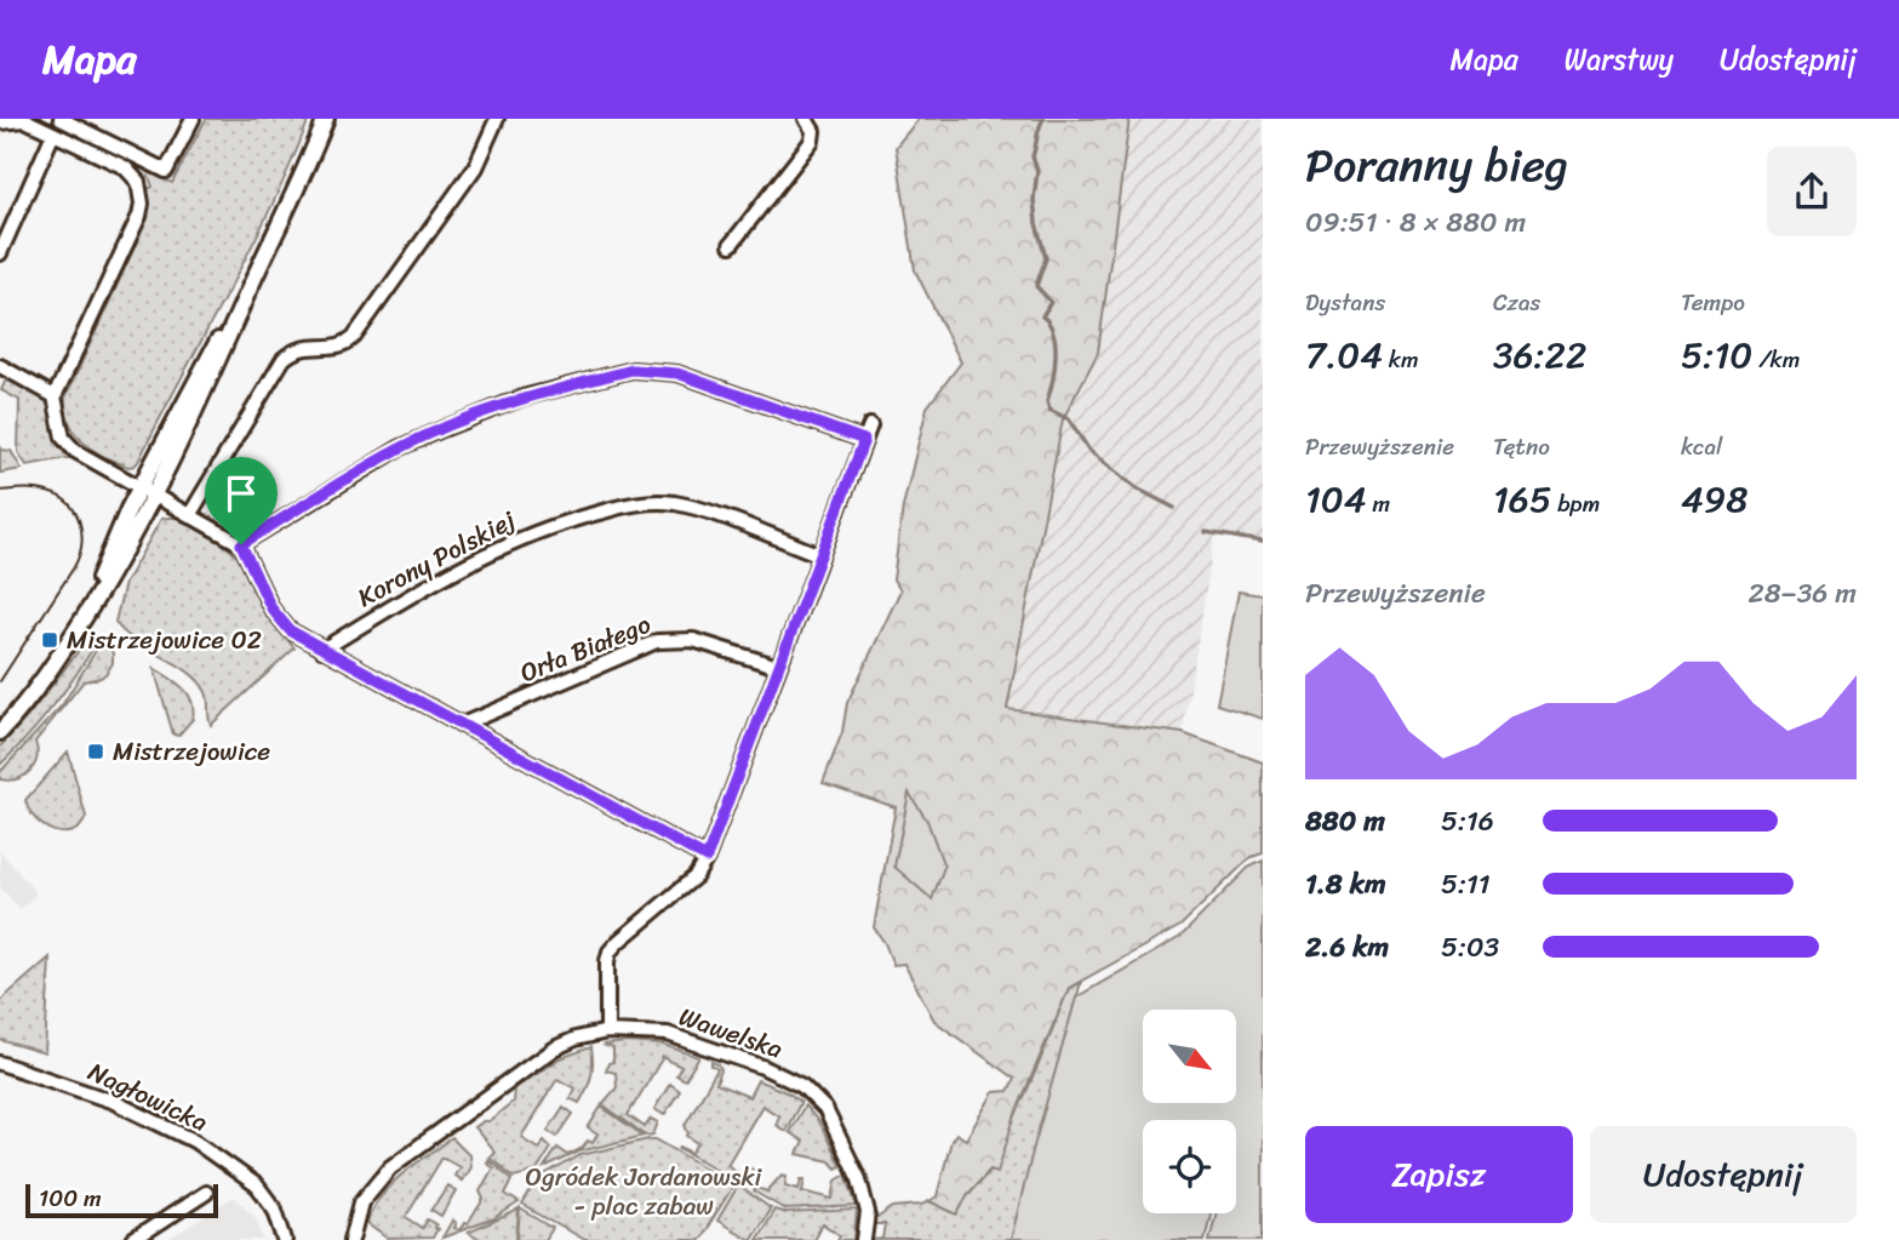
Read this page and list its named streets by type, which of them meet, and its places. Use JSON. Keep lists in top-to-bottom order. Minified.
{"streets":{"street":["Korony Polskiej","Orła Białego","Wawelska","Nagłowicka"]},"parks":["Ogródek Jordanowski - plac zabaw"],"places":{"transit":["Mistrzejowice 02","Mistrzejowice"]},"scale_bar":"100 m","north":"bottom right","page":{"header":"Mapa","nav":["Mapa","Warstwy","Udostępnij"],"heading":["Poranny bieg","09:51 · 8 × 880 m"],"stats":[["Dystans","7.04 km"],["Czas","36:22"],["Tempo","5:10 /km"],["Przewyższenie","104 m"],["Tętno","165 bpm"],["kcal","498"]],"chart":["Przewyższenie","28–36 m"],"list":[{"name":"880 m","note":"5:16"},{"name":"1.8 km","note":"5:11"},{"name":"2.6 km","note":"5:03"}],"buttons":["Zapisz","Udostępnij"],"scale":"100 m"}}
